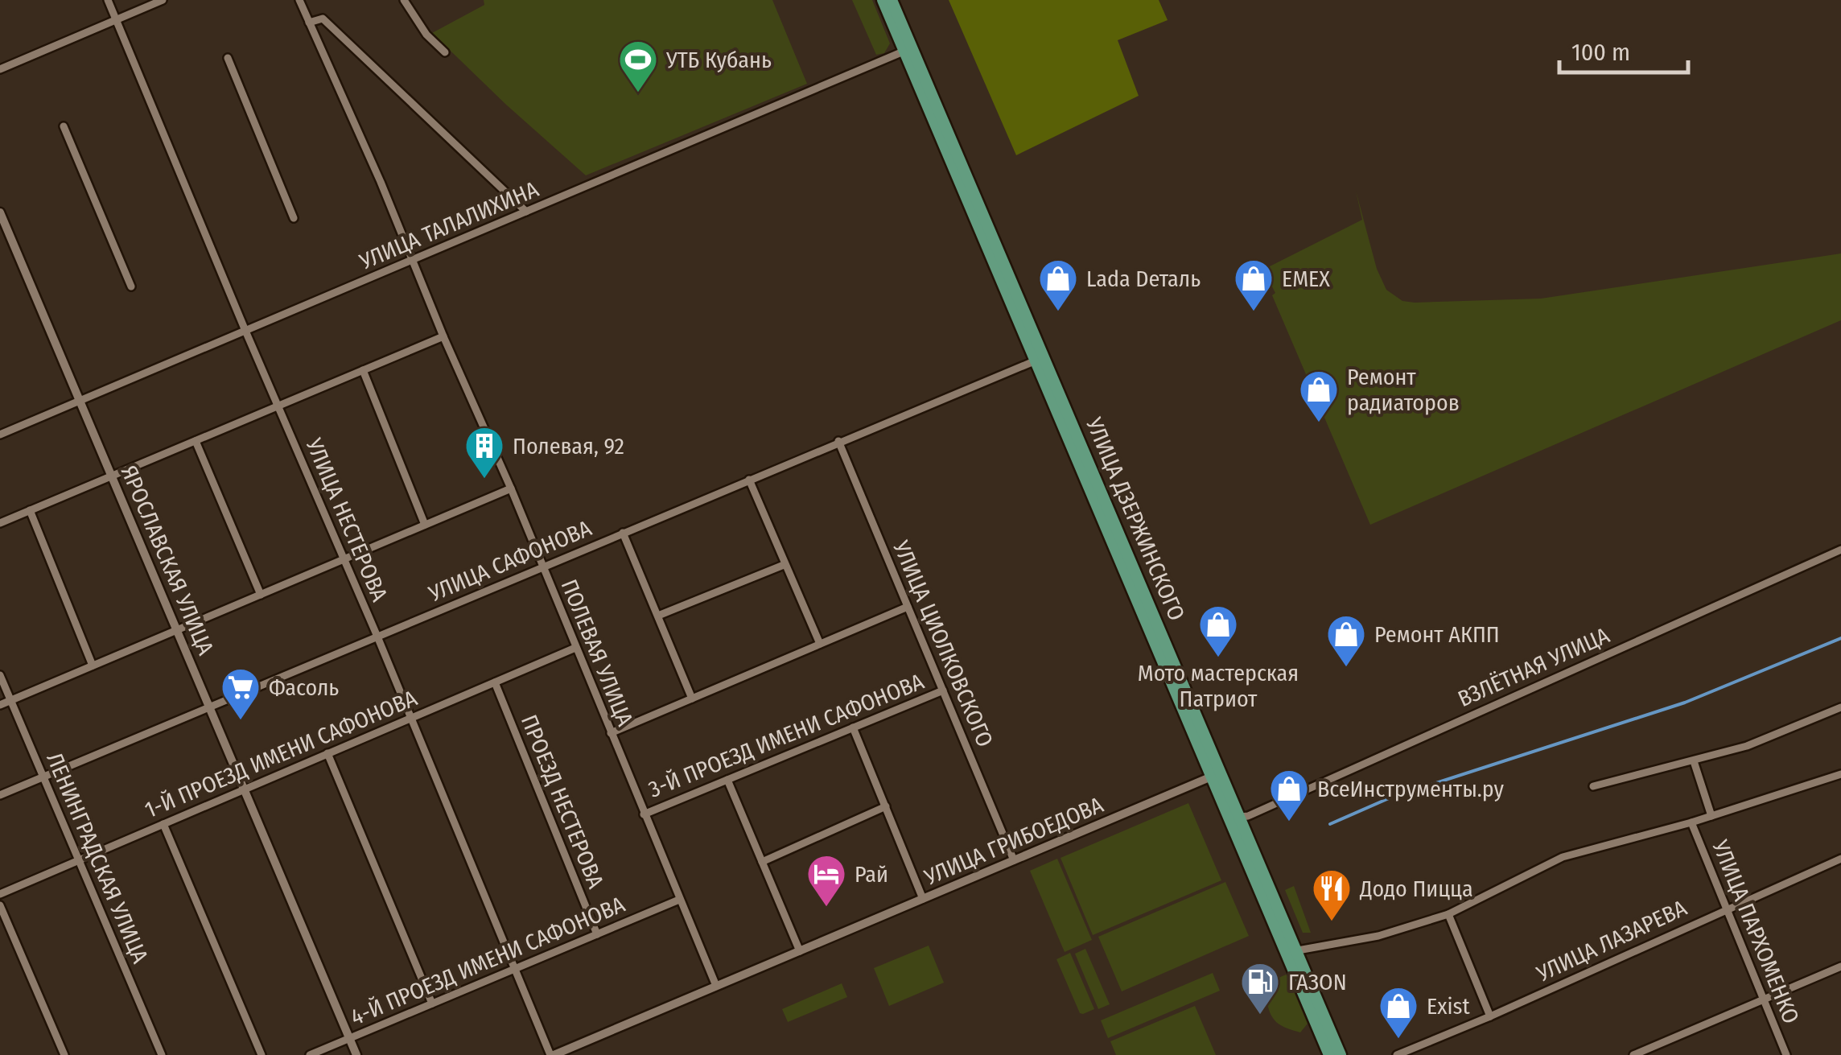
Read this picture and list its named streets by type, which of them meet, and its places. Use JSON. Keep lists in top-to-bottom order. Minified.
{"streets":{"main road":["УЛИЦА ДЗЕРЖИНСКОГО"],"street":["УЛИЦА ТАЛАЛИХИНА","УЛИЦА НЕСТЕРОВА","ЯРОСЛАВСКАЯ УЛИЦА","УЛИЦА САФОНОВА","УЛИЦА ЦИОЛКОВСКОГО","ПОЛЕВАЯ УЛИЦА","ВЗЛЁТНАЯ УЛИЦА","3-Й ПРОЕЗД ИМЕНИ САФОНОВА","1-Й ПРОЕЗД ИМЕНИ САФОНОВА","ПРОЕЗД НЕСТЕРОВА","УЛИЦА ГРИБОЕДОВА","ЛЕНИНГРАДСКАЯ УЛИЦА","УЛИЦА ПАРХОМЕНКО","УЛИЦА ЛАЗАРЕВА","4-Й ПРОЕЗД ИМЕНИ САФОНОВА"]},"crossings":[["УЛИЦА ТАЛАЛИХИНА","УЛИЦА ДЗЕРЖИНСКОГО"],["УЛИЦА ТАЛАЛИХИНА","УЛИЦА НЕСТЕРОВА"],["УЛИЦА ТАЛАЛИХИНА","ЯРОСЛАВСКАЯ УЛИЦА"],["УЛИЦА ТАЛАЛИХИНА","ПОЛЕВАЯ УЛИЦА"],["УЛИЦА ДЗЕРЖИНСКОГО","УЛИЦА САФОНОВА"],["УЛИЦА ДЗЕРЖИНСКОГО","ВЗЛЁТНАЯ УЛИЦА"],["УЛИЦА ДЗЕРЖИНСКОГО","УЛИЦА ГРИБОЕДОВА"],["УЛИЦА НЕСТЕРОВА","УЛИЦА САФОНОВА"],["УЛИЦА НЕСТЕРОВА","1-Й ПРОЕЗД ИМЕНИ САФОНОВА"],["УЛИЦА НЕСТЕРОВА","УЛИЦА ГРИБОЕДОВА"],["УЛИЦА НЕСТЕРОВА","4-Й ПРОЕЗД ИМЕНИ САФОНОВА"],["ЯРОСЛАВСКАЯ УЛИЦА","УЛИЦА САФОНОВА"],["ЯРОСЛАВСКАЯ УЛИЦА","1-Й ПРОЕЗД ИМЕНИ САФОНОВА"],["ЯРОСЛАВСКАЯ УЛИЦА","4-Й ПРОЕЗД ИМЕНИ САФОНОВА"],["УЛИЦА САФОНОВА","УЛИЦА ЦИОЛКОВСКОГО"],["УЛИЦА САФОНОВА","ПОЛЕВАЯ УЛИЦА"],["УЛИЦА САФОНОВА","ЛЕНИНГРАДСКАЯ УЛИЦА"],["УЛИЦА ЦИОЛКОВСКОГО","3-Й ПРОЕЗД ИМЕНИ САФОНОВА"],["УЛИЦА ЦИОЛКОВСКОГО","УЛИЦА ГРИБОЕДОВА"],["ПОЛЕВАЯ УЛИЦА","3-Й ПРОЕЗД ИМЕНИ САФОНОВА"],["ПОЛЕВАЯ УЛИЦА","1-Й ПРОЕЗД ИМЕНИ САФОНОВА"],["ПОЛЕВАЯ УЛИЦА","УЛИЦА ГРИБОЕДОВА"],["ПОЛЕВАЯ УЛИЦА","4-Й ПРОЕЗД ИМЕНИ САФОНОВА"],["1-Й ПРОЕЗД ИМЕНИ САФОНОВА","ПРОЕЗД НЕСТЕРОВА"],["1-Й ПРОЕЗД ИМЕНИ САФОНОВА","ЛЕНИНГРАДСКАЯ УЛИЦА"],["ПРОЕЗД НЕСТЕРОВА","4-Й ПРОЕЗД ИМЕНИ САФОНОВА"],["УЛИЦА ПАРХОМЕНКО","УЛИЦА ЛАЗАРЕВА"]],"places":{"sports":["УТБ Кубань"],"shop":["Lada Dеталь","EMEX","Ремонт радиаторов","Мото мастерская Патриот","Ремонт АКПП","ВсеИнструменты.ру","Exist"],"building":["Полевая, 92"],"supermarket":["Фасоль"],"hotel":["Рай"],"restaurant":["Додо Пицца"],"fuel station":["ГАЗON"]},"scale_bar":"100 m"}
